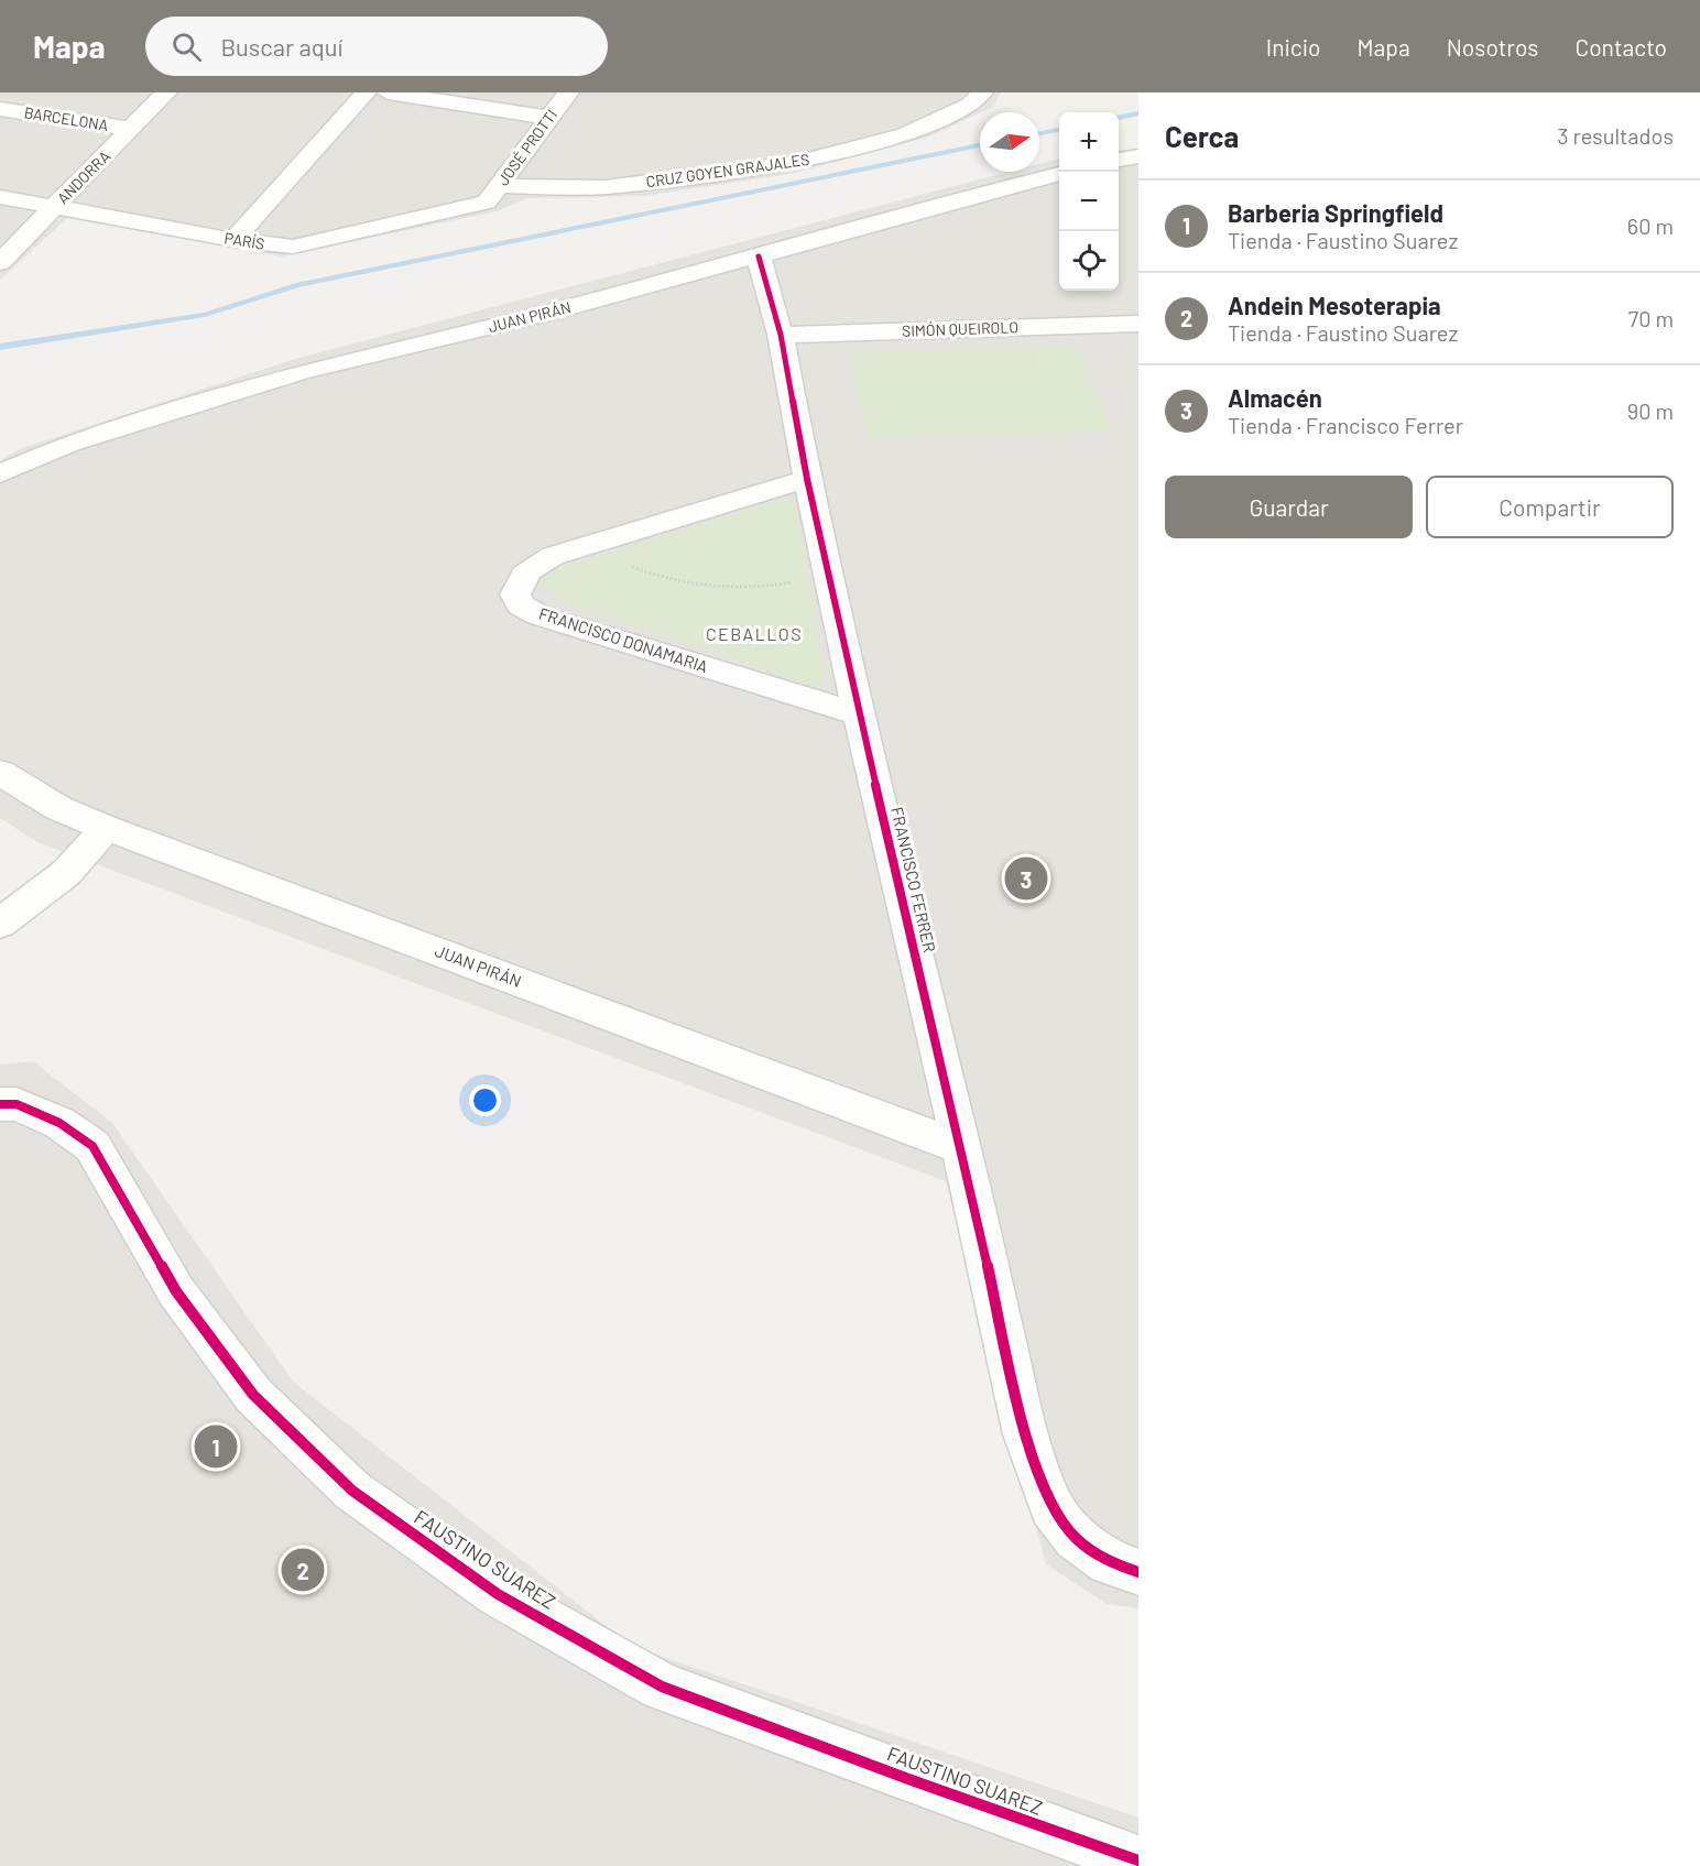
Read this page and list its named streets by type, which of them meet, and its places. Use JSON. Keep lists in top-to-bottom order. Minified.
{"streets":{"street":["BARCELONA","JOSÉ PROTTI","CRUZ GOYEN GRAJALES","ANDORRA","PARÍS","JUAN PIRÁN","SIMÓN QUEIROLO","FRANCISCO DONAMARIA","FRANCISCO FERRER","FAUSTINO SUAREZ"]},"crossings":[["BARCELONA","ANDORRA"],["JOSÉ PROTTI","CRUZ GOYEN GRAJALES"],["JOSÉ PROTTI","PARÍS"],["CRUZ GOYEN GRAJALES","PARÍS"],["ANDORRA","PARÍS"],["JUAN PIRÁN","FRANCISCO FERRER"],["SIMÓN QUEIROLO","FRANCISCO FERRER"],["FRANCISCO DONAMARIA","FRANCISCO FERRER"]],"districts":["CEBALLOS"],"north":"right","page":{"header":"Mapa","search":"Buscar aquí","nav":["Inicio","Mapa","Nosotros","Contacto"],"heading":["Cerca","3 resultados"],"map_buttons":["+","−"],"list":[{"mark":"1","name":"Barberia Springfield","note":"Tienda · Faustino Suarez","value":"60 m"},{"mark":"2","name":"Andein Mesoterapia","note":"Tienda · Faustino Suarez","value":"70 m"},{"mark":"3","name":"Almacén","note":"Tienda · Francisco Ferrer","value":"90 m"}],"buttons":["Guardar","Compartir"],"pins":["3","1","2"]}}
